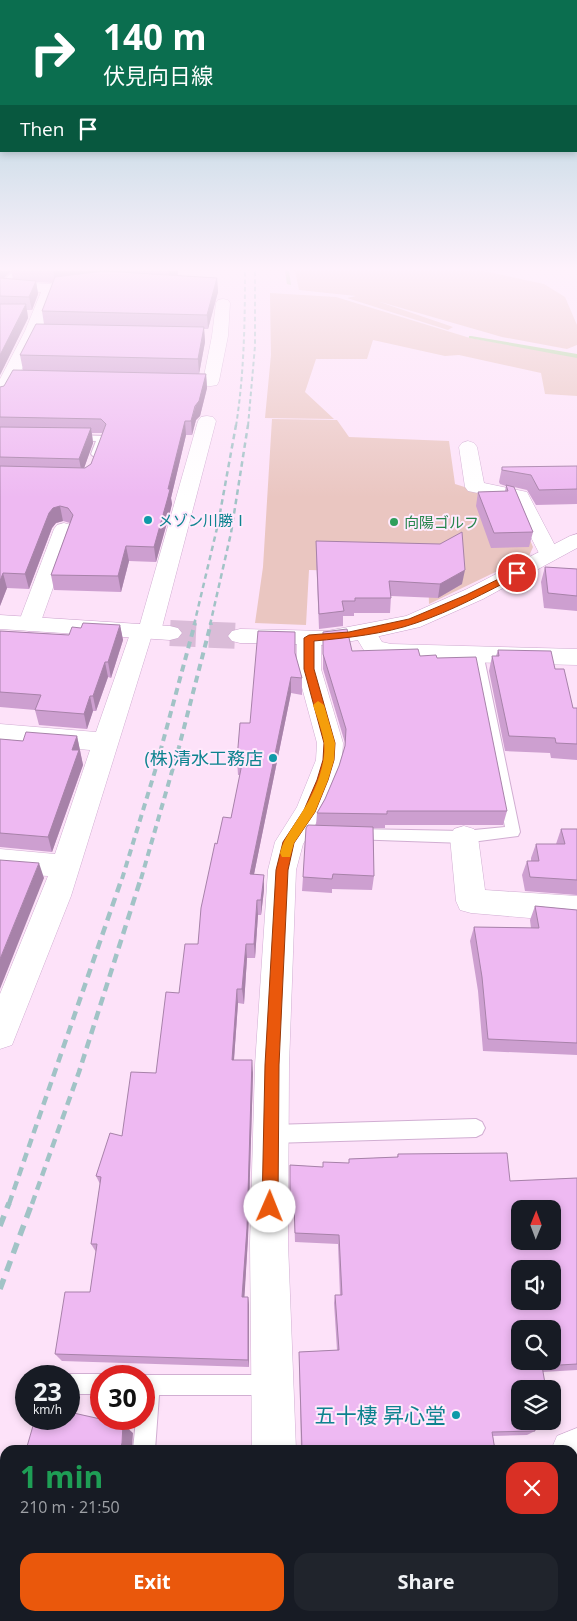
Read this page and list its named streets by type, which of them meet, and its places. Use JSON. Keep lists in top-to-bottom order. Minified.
{"places":["メゾン川勝Ⅰ","向陽ゴルフ","(株)清水工務店","五十棲 昇心堂"],"north":"top","page":{"turn":["140 m","伏見向日線"],"then":"Then","speed":"23 km/h","limit":"30","heading":["1 min","210 m · 21:50"],"buttons":["Exit","Share"]}}
